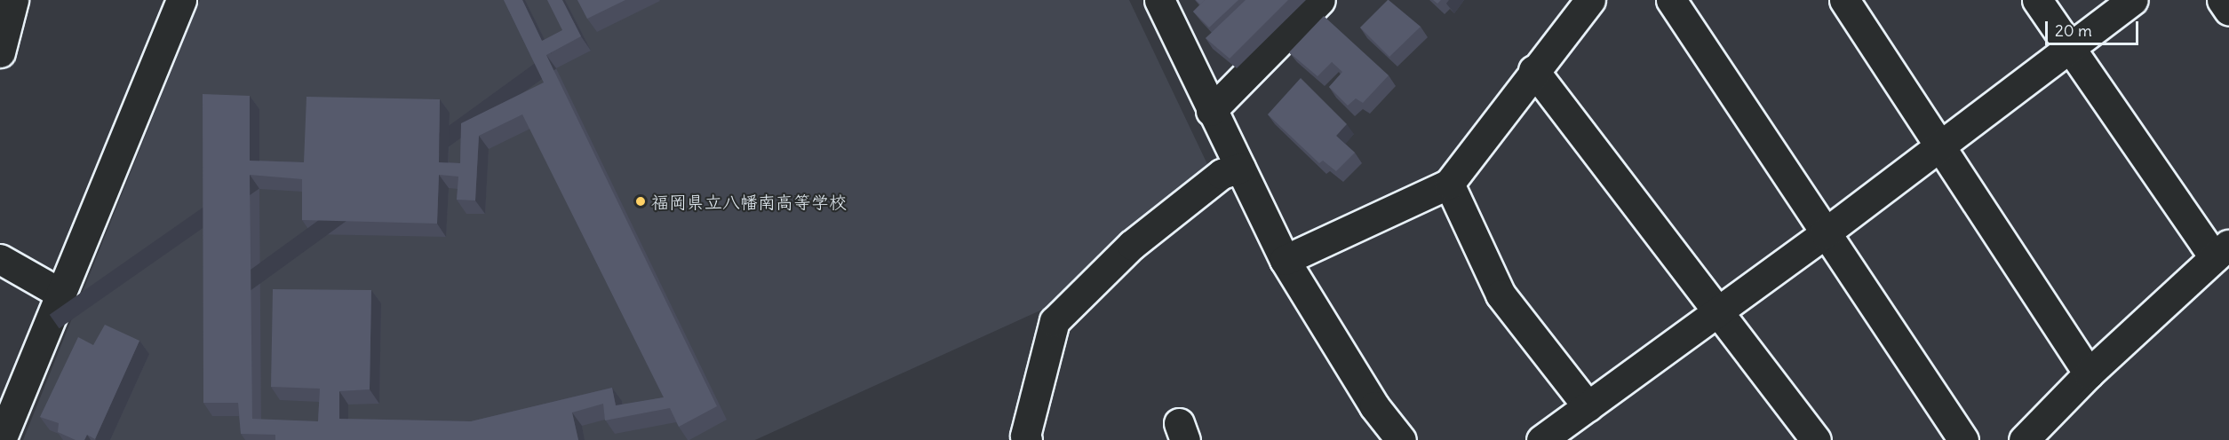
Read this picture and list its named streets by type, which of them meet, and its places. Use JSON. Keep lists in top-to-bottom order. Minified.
{"places":["福岡県立八幡南高等学校"],"scale_bar":"20 m"}
